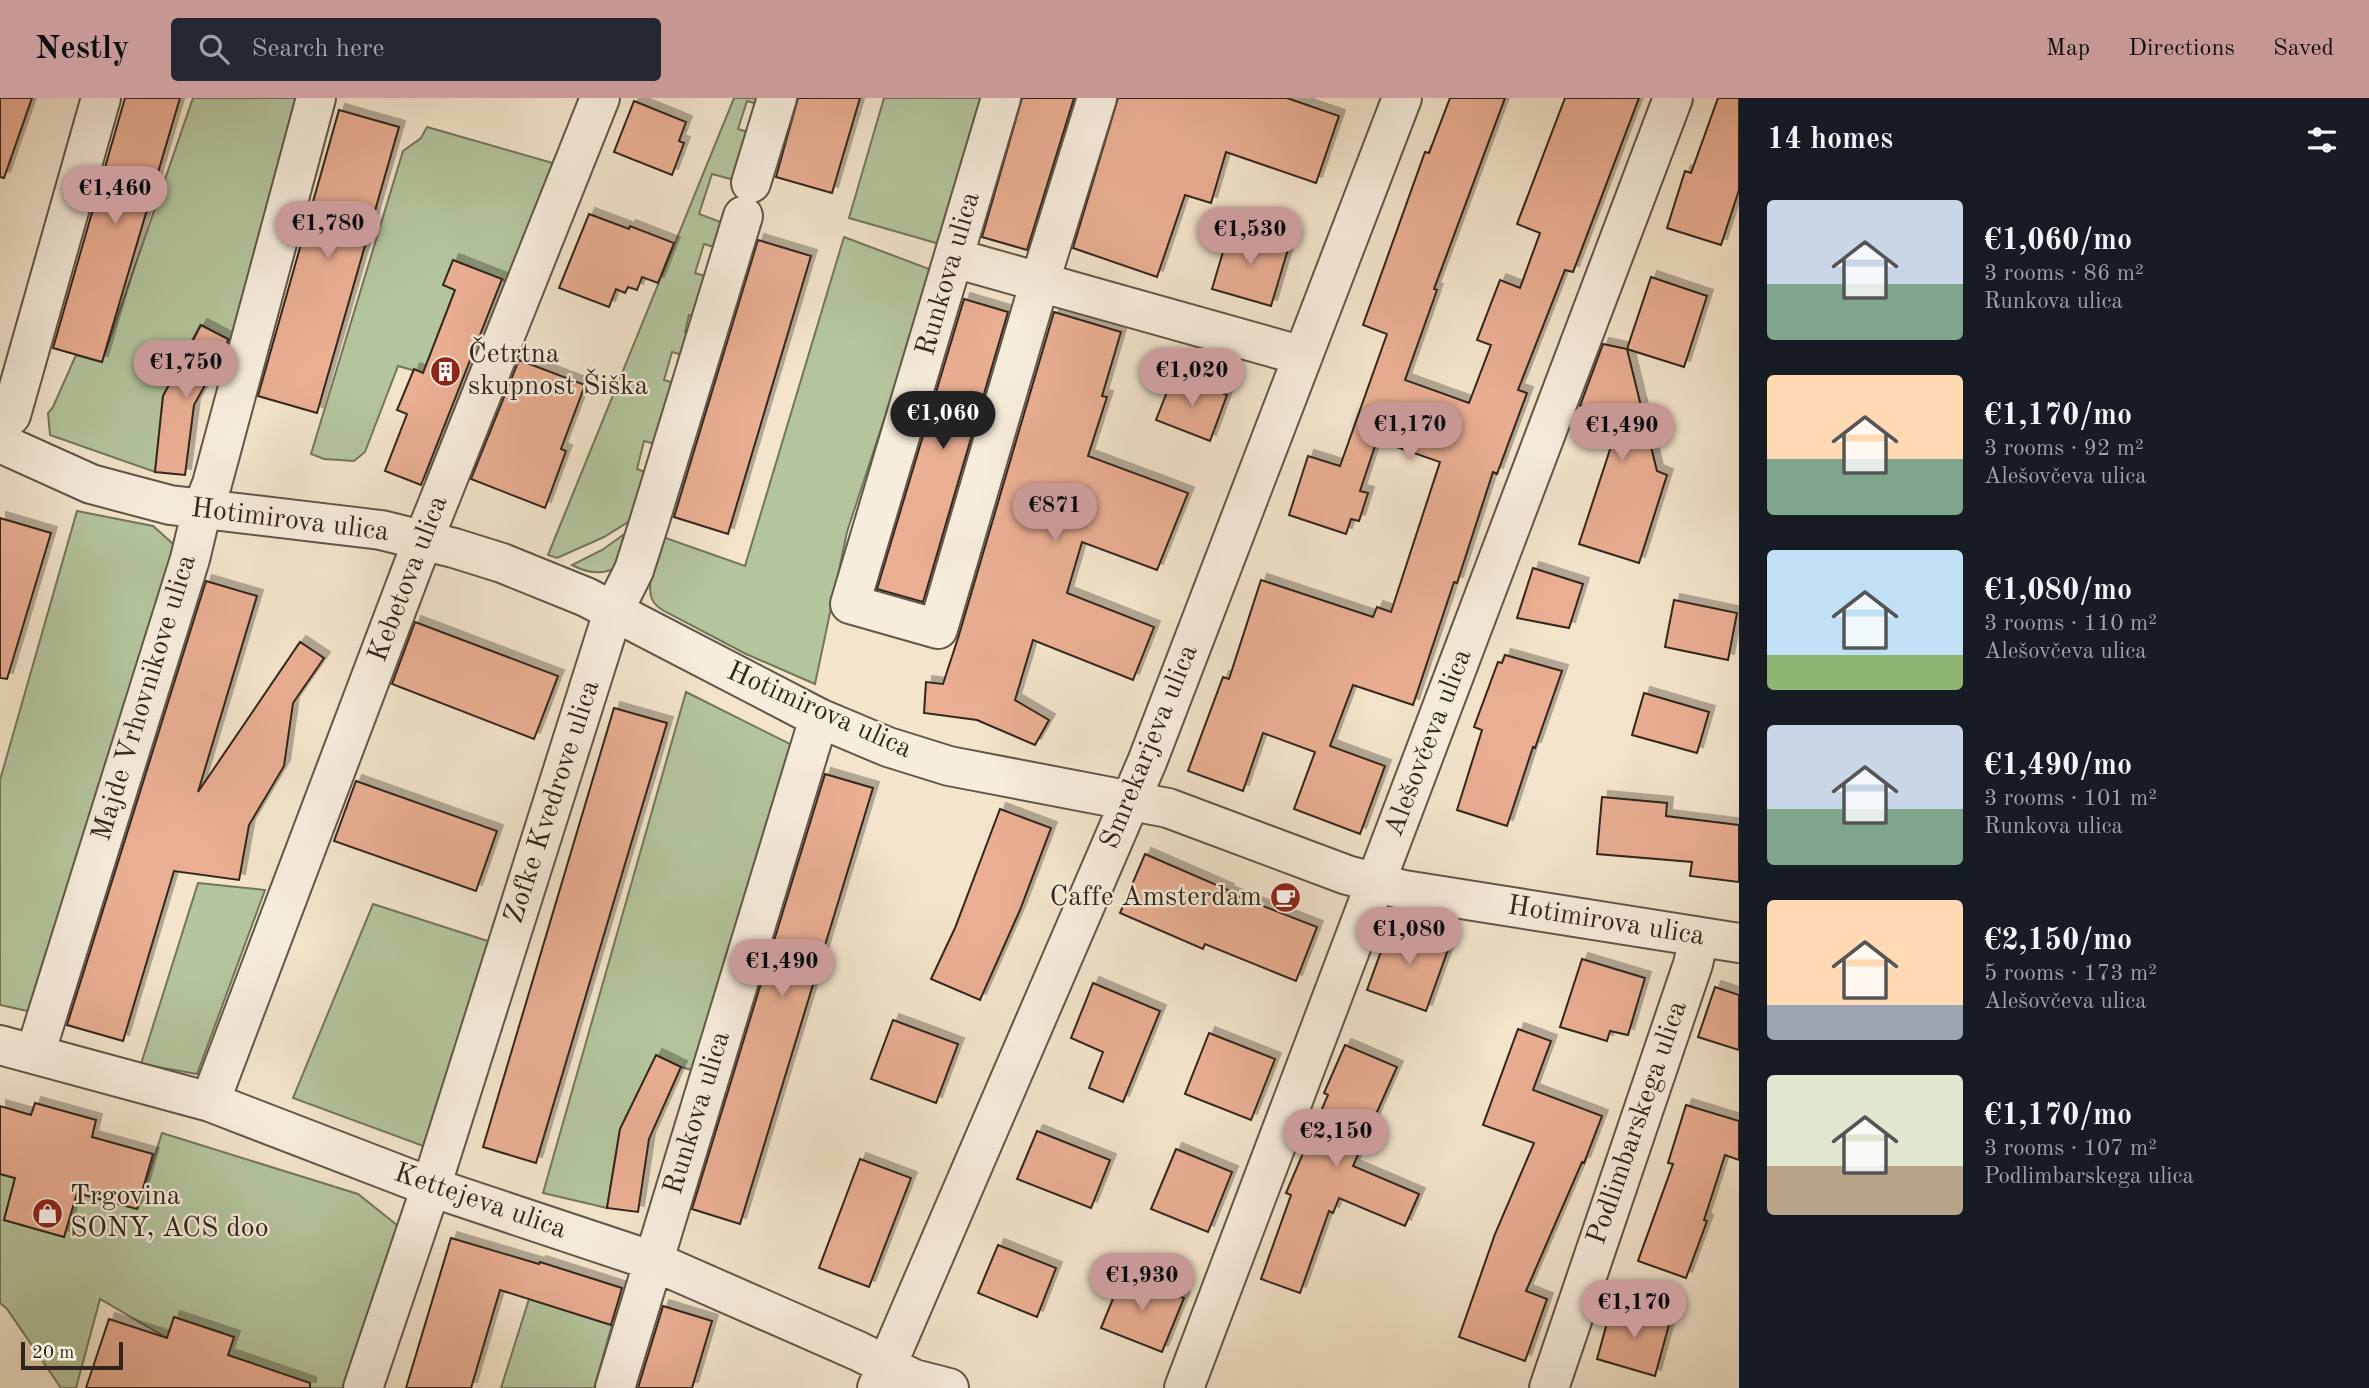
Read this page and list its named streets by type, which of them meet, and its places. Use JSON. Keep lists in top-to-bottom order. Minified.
{"streets":{"street":["Runkova ulica","Hotimirova ulica","Kebetova ulica","Majde Vrhovnikove ulica","Alešovčeva ulica","Smrekarjeva ulica","Zofke Kvedrove ulica","Podlimbarskega ulica","Kettejeva ulica"]},"crossings":[["Runkova ulica","Hotimirova ulica"],["Runkova ulica","Kettejeva ulica"],["Hotimirova ulica","Kebetova ulica"],["Hotimirova ulica","Majde Vrhovnikove ulica"],["Hotimirova ulica","Alešovčeva ulica"],["Hotimirova ulica","Smrekarjeva ulica"],["Hotimirova ulica","Zofke Kvedrove ulica"],["Hotimirova ulica","Podlimbarskega ulica"],["Kebetova ulica","Kettejeva ulica"],["Majde Vrhovnikove ulica","Kettejeva ulica"],["Smrekarjeva ulica","Kettejeva ulica"],["Zofke Kvedrove ulica","Kettejeva ulica"]],"places":{"building":["Četrtna skupnost Šiška"],"cafe":["Caffe Amsterdam"],"shop":["Trgovina SONY, ACS doo"]},"scale_bar":"20 m","page":{"header":"Nestly","search":"Search here","nav":["Map","Directions","Saved"],"heading":"14 homes","price":["€1,460","€1,780","€1,530","€1,750","€1,020","€1,060","€1,170","€1,490","€871","€1,080","€1,490","€2,150","€1,930","€1,170"],"list":[{"name":"€1,060/mo","note":"3 rooms · 86 m² · Runkova ulica"},{"name":"€1,170/mo","note":"3 rooms · 92 m² · Alešovčeva ulica"},{"name":"€1,080/mo","note":"3 rooms · 110 m² · Alešovčeva ulica"},{"name":"€1,490/mo","note":"3 rooms · 101 m² · Runkova ulica"},{"name":"€2,150/mo","note":"5 rooms · 173 m² · Alešovčeva ulica"},{"name":"€1,170/mo","note":"3 rooms · 107 m² · Podlimbarskega ulica"}],"scale":"20 m"}}
